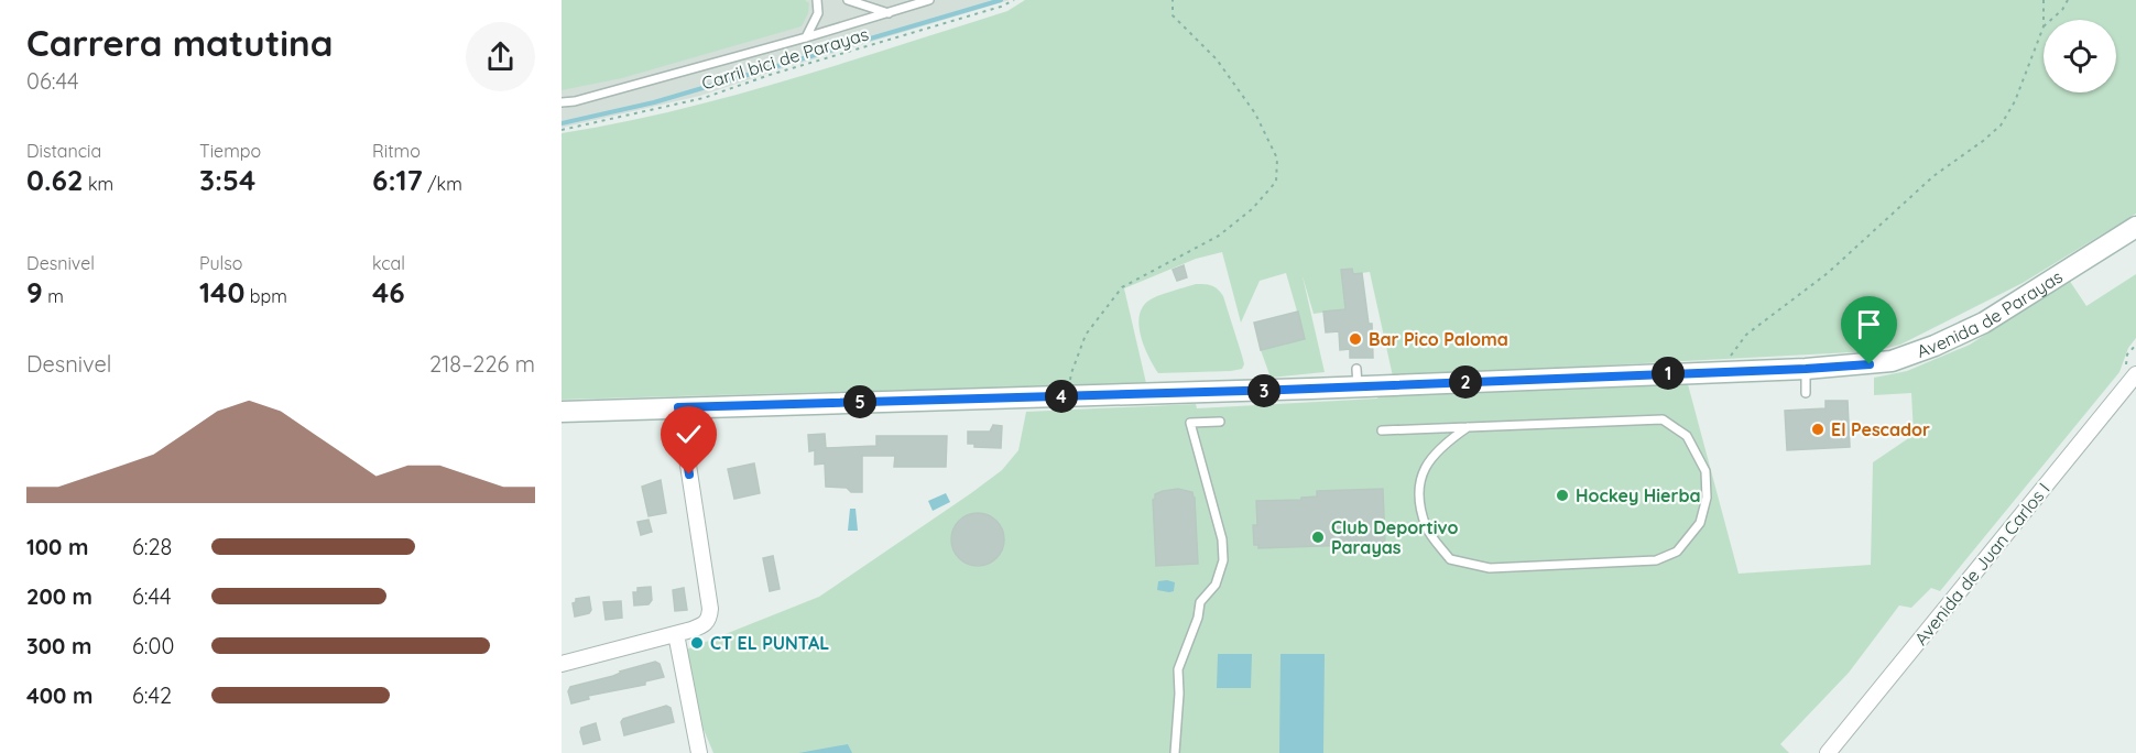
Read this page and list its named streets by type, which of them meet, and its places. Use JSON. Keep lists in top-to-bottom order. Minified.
{"streets":{"street":["Avenida de Parayas","Avenida de Juan Carlos I"],"path":["Carril bici de Parayas"]},"places":["Bar Pico Paloma","El Pescador","Hockey Hierba","Club Deportivo Parayas","CT EL PUNTAL"],"page":{"heading":["Carrera matutina","06:44"],"stats":[["Distancia","0.62 km"],["Tiempo","3:54"],["Ritmo","6:17 /km"],["Desnivel","9 m"],["Pulso","140 bpm"],["kcal","46"]],"chart":["Desnivel","218–226 m"],"pins":["1","2","3","4","5"],"list":[{"name":"100 m","note":"6:28"},{"name":"200 m","note":"6:44"},{"name":"300 m","note":"6:00"},{"name":"400 m","note":"6:42"}]}}
